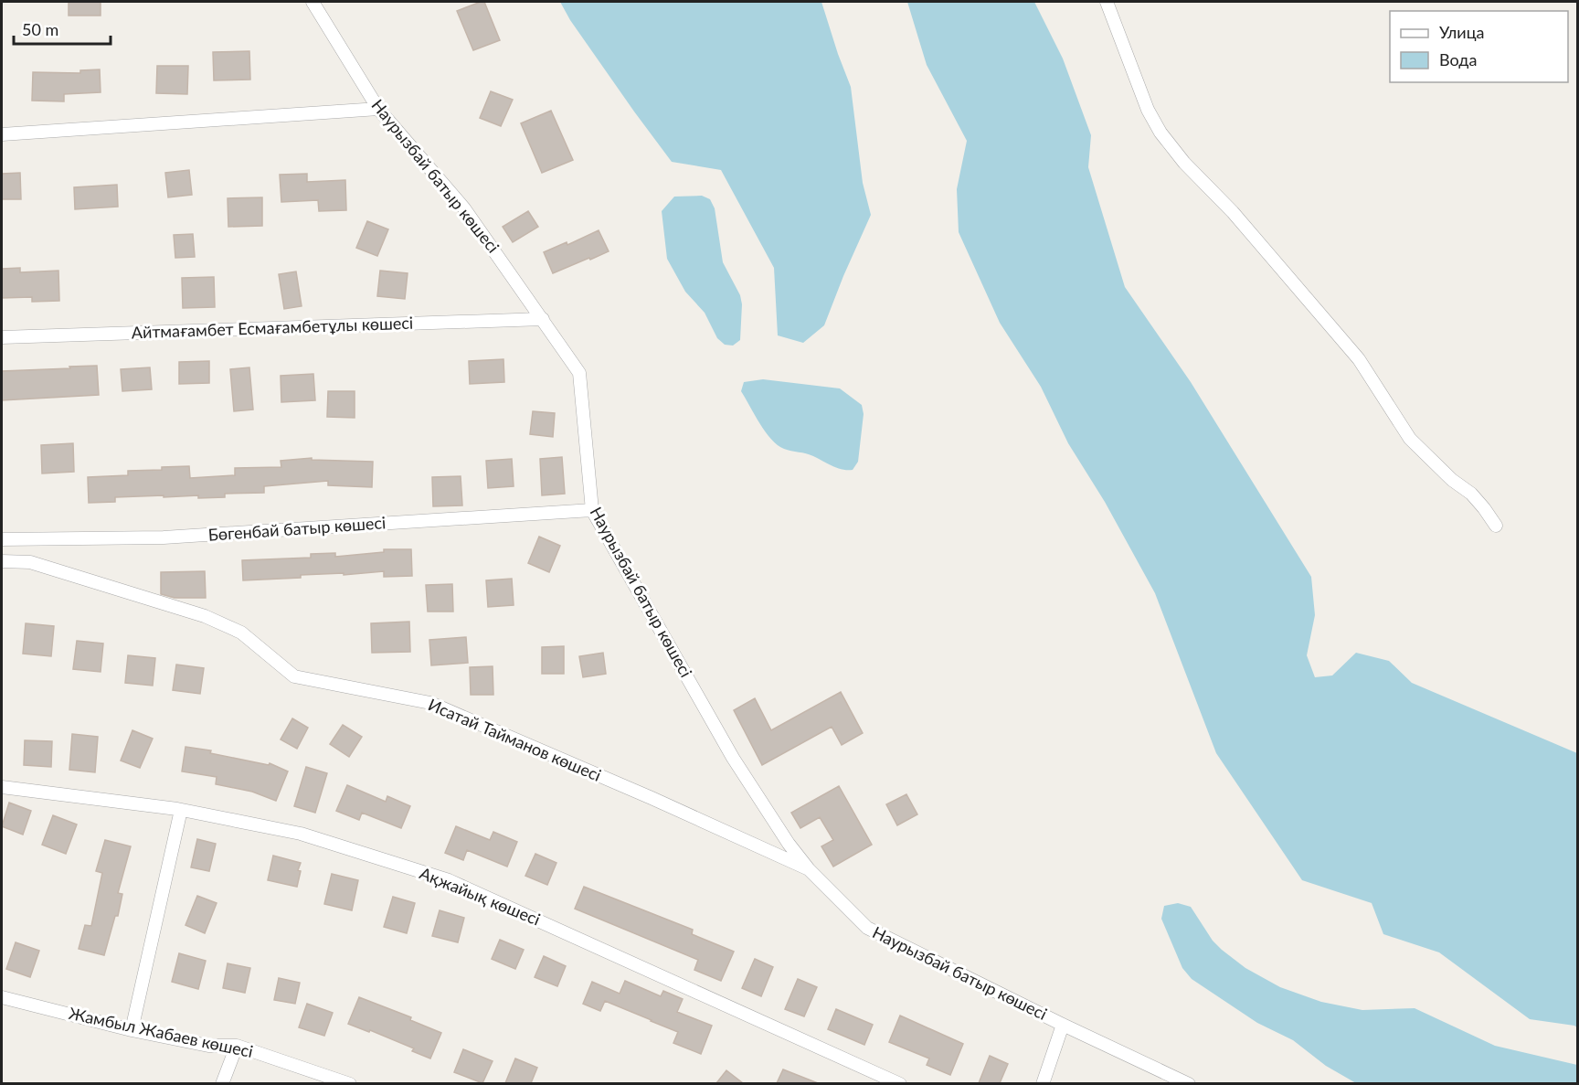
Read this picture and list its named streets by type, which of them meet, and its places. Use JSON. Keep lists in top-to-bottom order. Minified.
{"streets":{"street":["Наурызбай батыр көшесі","Айтмағамбет Есмағамбетұлы көшесі","Бөгенбай батыр көшесі","Исатай Тайманов көшесі","Ақжайық көшесі","Жамбыл Жабаев көшесі"]},"crossings":[["Наурызбай батыр көшесі","Айтмағамбет Есмағамбетұлы көшесі"],["Наурызбай батыр көшесі","Бөгенбай батыр көшесі"],["Наурызбай батыр көшесі","Исатай Тайманов көшесі"]],"legend":["Улица","Вода"],"scale_bar":"50 m"}
